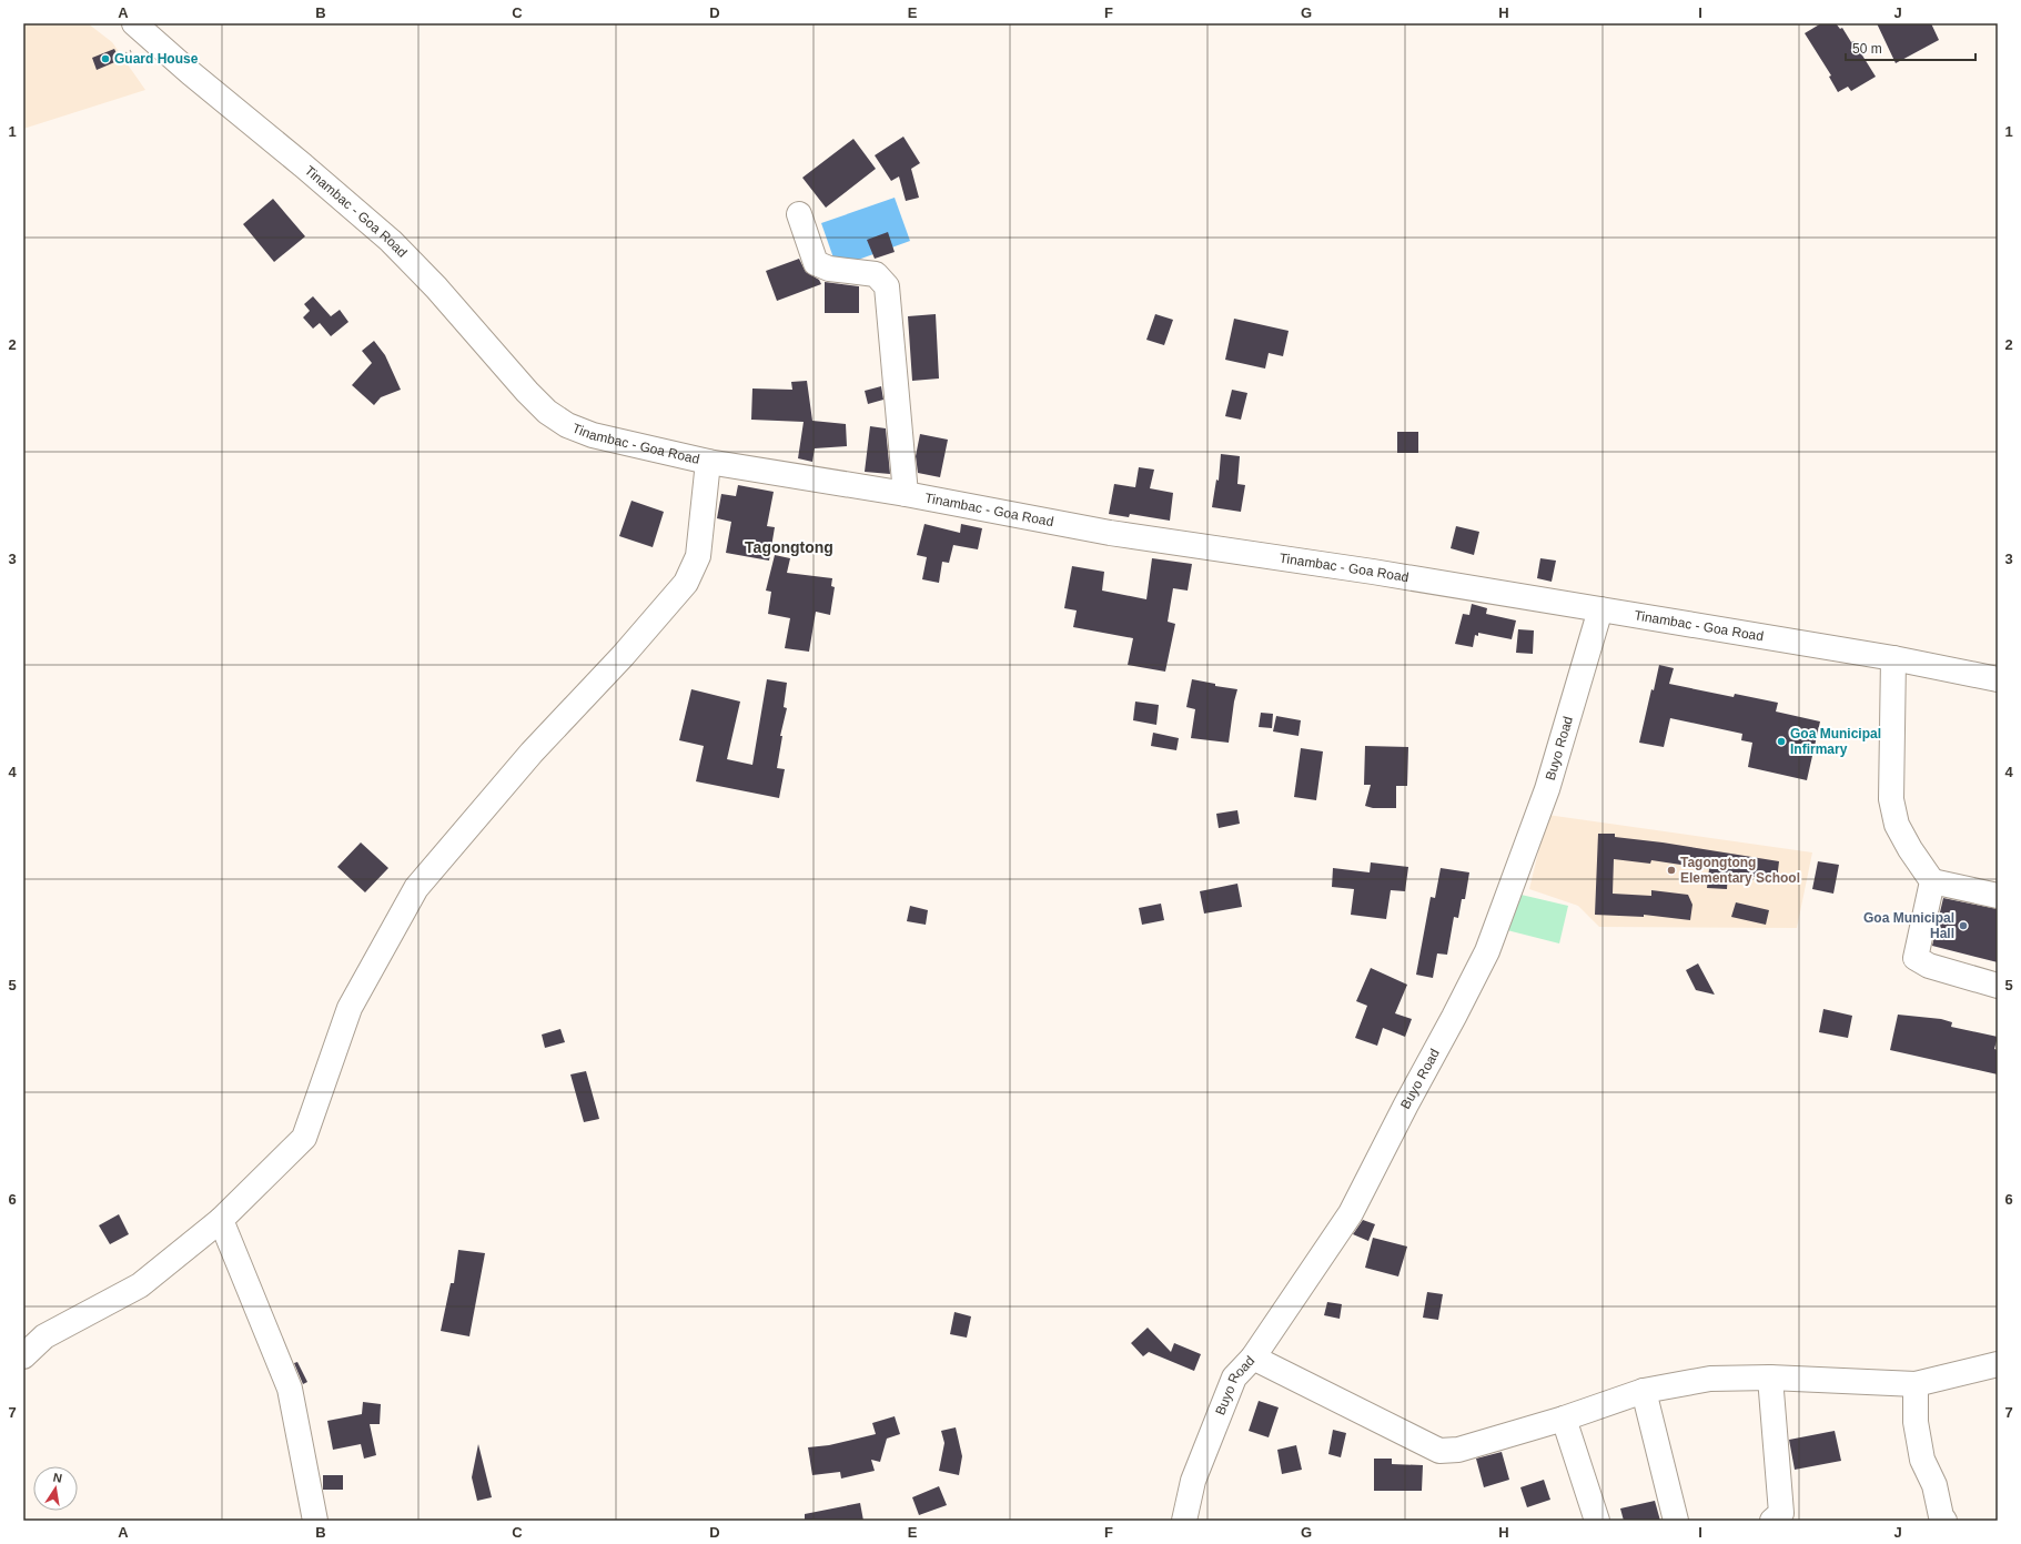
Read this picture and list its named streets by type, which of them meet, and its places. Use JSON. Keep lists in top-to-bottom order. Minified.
{"streets":{"street":["Tinambac - Goa Road","Buyo Road"]},"crossings":[["Tinambac - Goa Road","Buyo Road"]],"districts":["Tagongtong"],"places":["Guard House","Goa Municipal Infirmary","Tagongtong Elementary School","Goa Municipal Hall"],"scale_bar":"50 m","north":"top","grid":{"columns":["A","B","C","D","E","F","G","H","I","J"],"rows":["1","2","3","4","5","6","7"]}}
